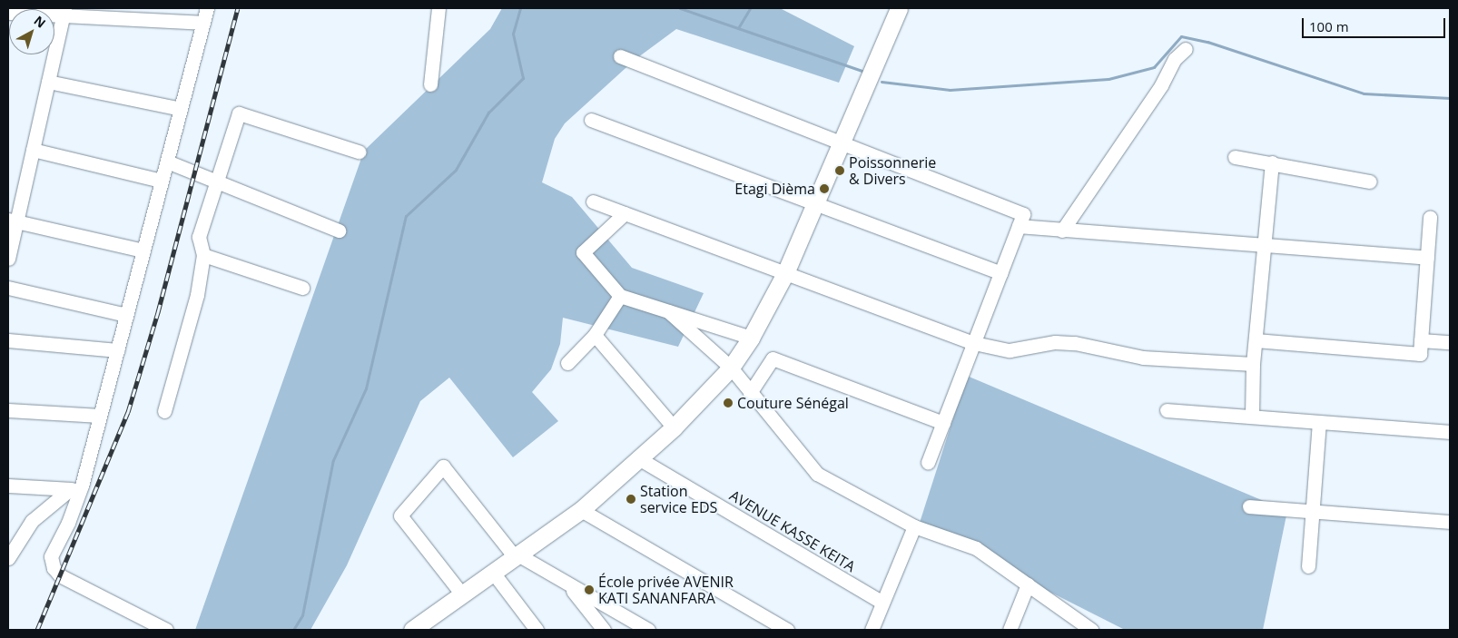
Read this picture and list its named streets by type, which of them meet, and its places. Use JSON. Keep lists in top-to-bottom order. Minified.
{"streets":{"street":["AVENUE KASSE KEITA"]},"places":["Poissonnerie & Divers","Etagi Dièma","Couture Sénégal","Station service EDS","École privée AVENIR KATI SANANFARA"],"scale_bar":"100 m","north":"top right"}
